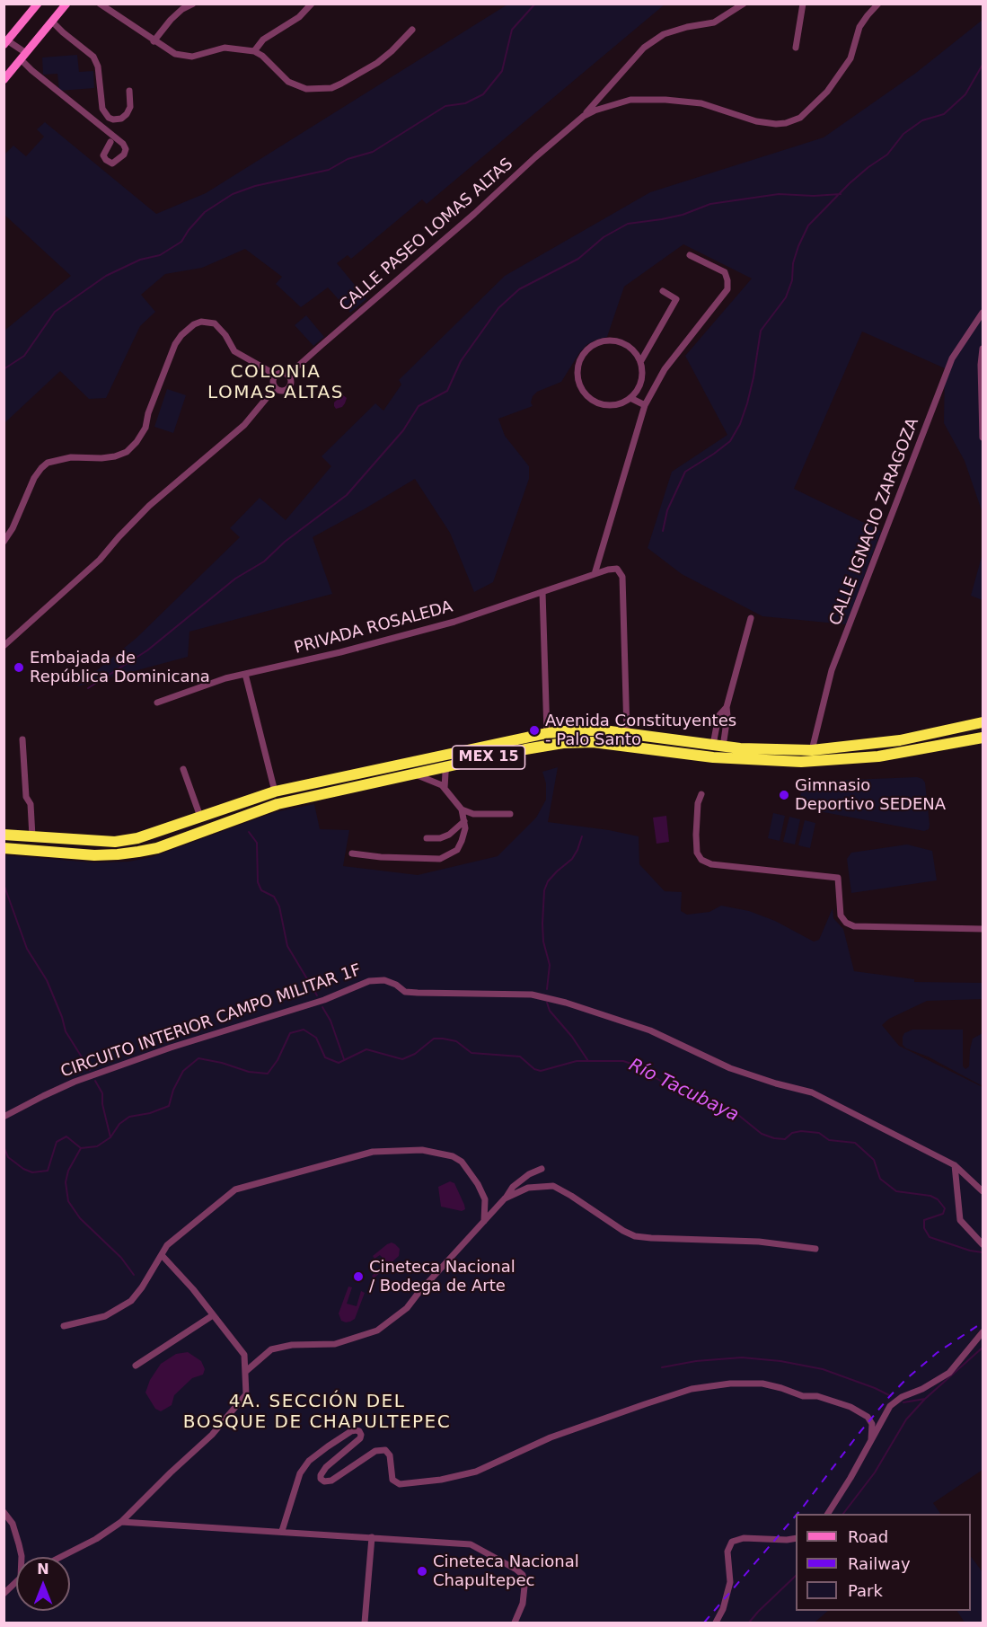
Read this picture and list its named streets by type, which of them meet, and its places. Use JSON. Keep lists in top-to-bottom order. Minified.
{"streets":{"highway":["MEX 15"],"street":["CALLE PASEO LOMAS ALTAS","CALLE IGNACIO ZARAGOZA","PRIVADA ROSALEDA","CIRCUITO INTERIOR CAMPO MILITAR 1F"]},"crossings":[["CALLE IGNACIO ZARAGOZA","MEX 15"],["PRIVADA ROSALEDA","MEX 15"]],"districts":["COLONIA LOMAS ALTAS","4A. SECCIÓN DEL BOSQUE DE CHAPULTEPEC"],"water":["Río Tacubaya"],"places":["Embajada de República Dominicana","Avenida Constituyentes - Palo Santo","Gimnasio Deportivo SEDENA","Cineteca Nacional / Bodega de Arte","Cineteca Nacional Chapultepec"],"legend":["Road","Railway","Park"],"north":"top"}
